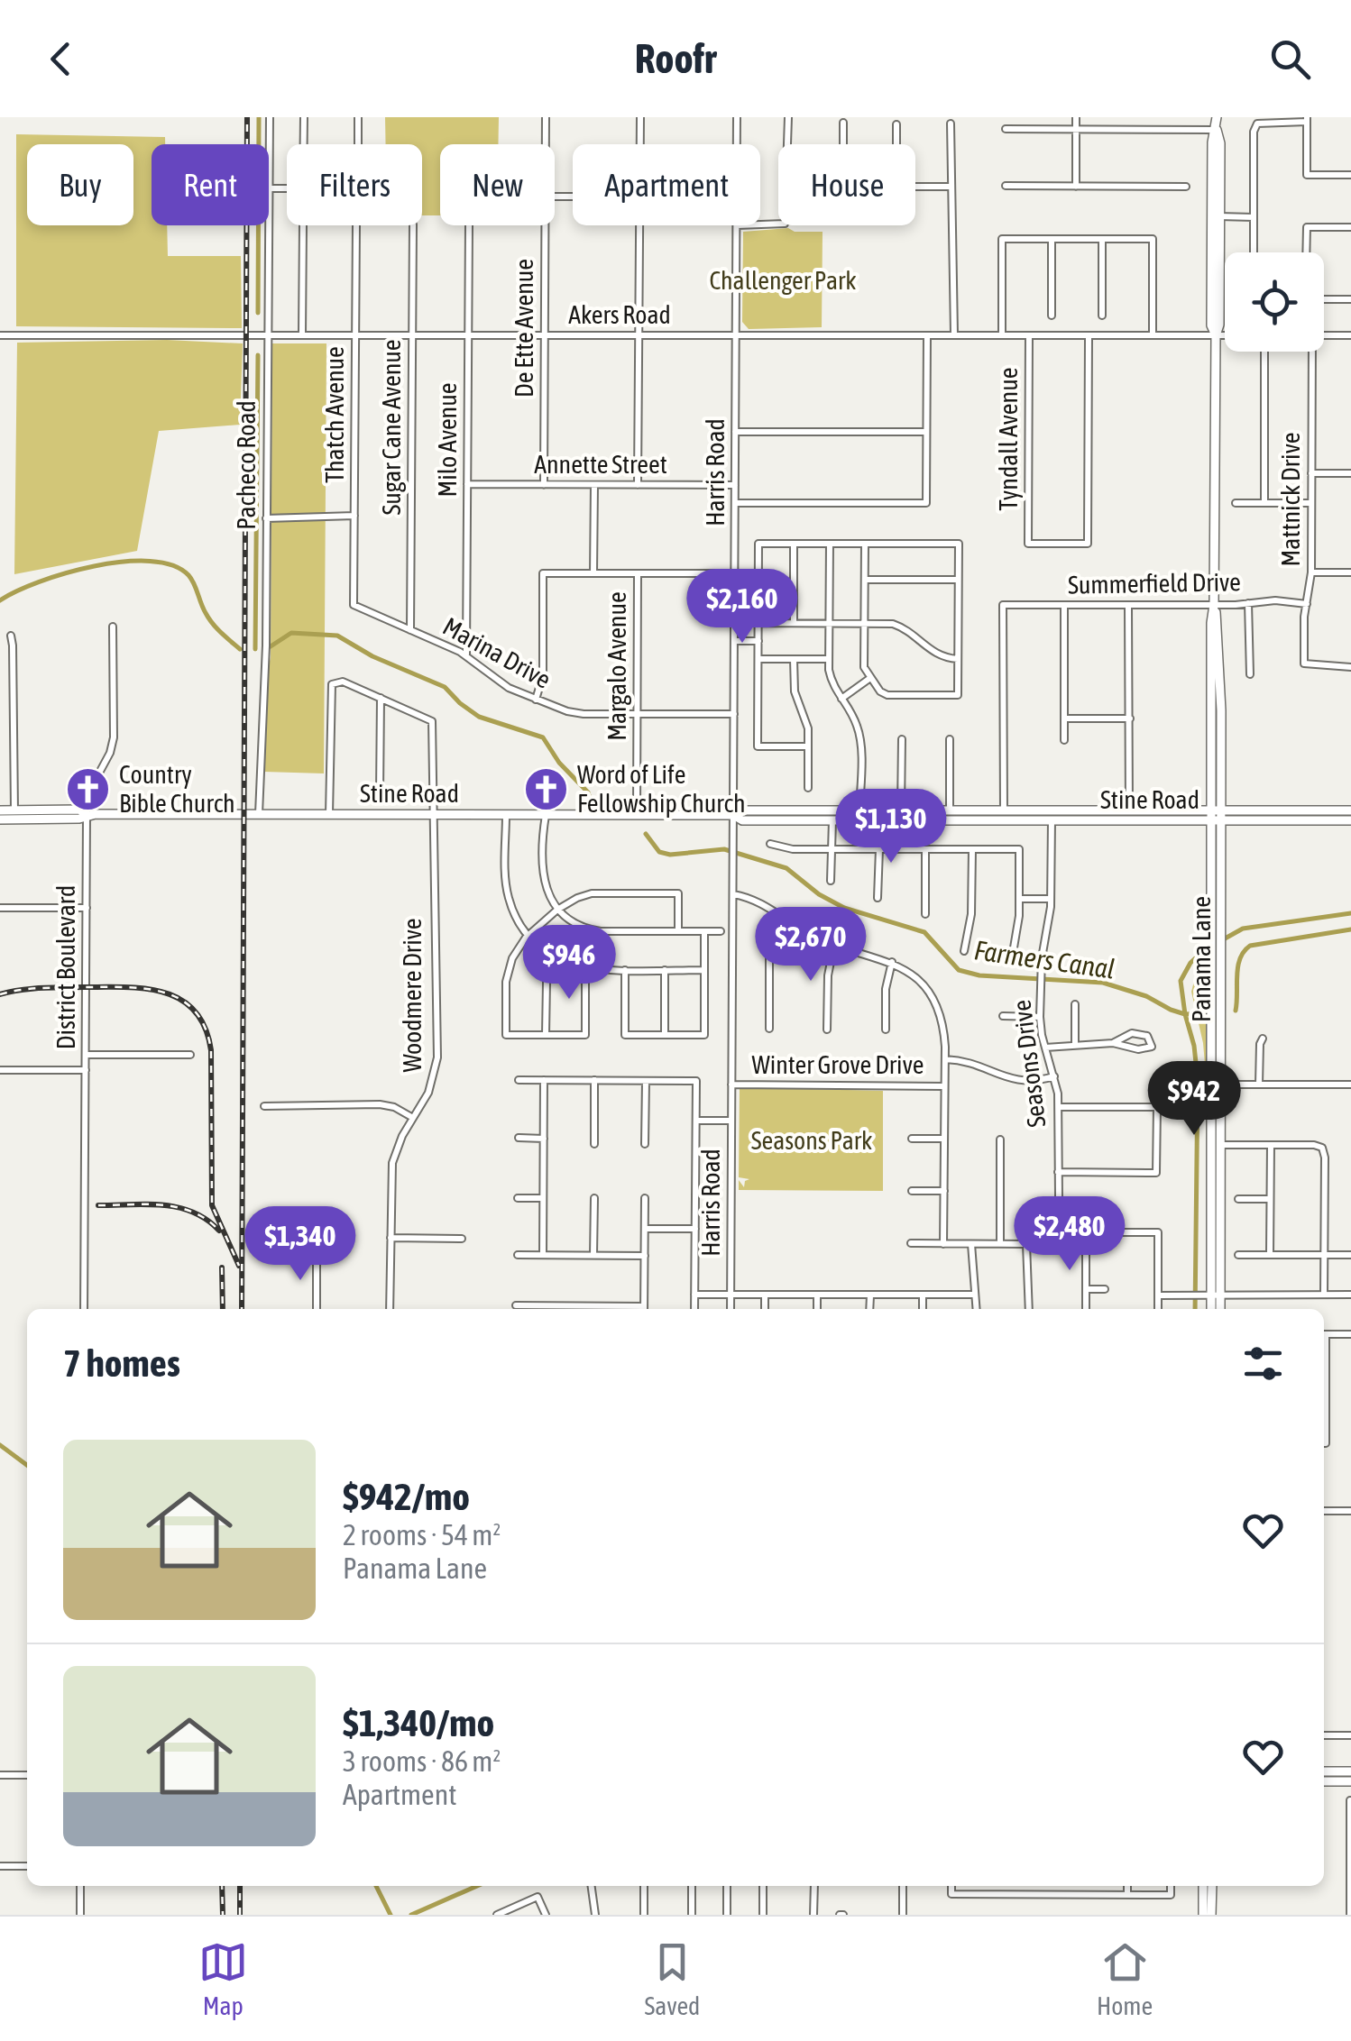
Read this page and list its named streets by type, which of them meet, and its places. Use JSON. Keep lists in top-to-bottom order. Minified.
{"streets":{"main road":["Stine Road","Panama Lane"],"street":["Akers Road","De Ette Avenue","Thatch Avenue","Sugar Cane Avenue","Tyndall Avenue","Milo Avenue","Annette Street","Pacheco Road","Harris Road","Mattnick Drive","Summerfield Drive","Marina Drive","Margalo Avenue","District Boulevard","Woodmere Drive","Seasons Drive","Winter Grove Drive"]},"crossings":[["Akers Road","De Ette Avenue"],["Akers Road","Thatch Avenue"],["Akers Road","Sugar Cane Avenue"],["Akers Road","Tyndall Avenue"],["Akers Road","Milo Avenue"],["Akers Road","Pacheco Road"],["Akers Road","Harris Road"],["Akers Road","Panama Lane"],["De Ette Avenue","Annette Street"],["Thatch Avenue","Marina Drive"],["Sugar Cane Avenue","Marina Drive"],["Milo Avenue","Annette Street"],["Milo Avenue","Marina Drive"],["Annette Street","Harris Road"],["Pacheco Road","Stine Road"],["Harris Road","Marina Drive"],["Harris Road","Stine Road"],["Harris Road","Winter Grove Drive"],["Mattnick Drive","Summerfield Drive"],["Summerfield Drive","Stine Road"],["Summerfield Drive","Panama Lane"],["Marina Drive","Margalo Avenue"],["Margalo Avenue","Stine Road"],["Stine Road","Panama Lane"],["Stine Road","District Boulevard"],["Stine Road","Woodmere Drive"],["Stine Road","Seasons Drive"]],"water":["Farmers Canal"],"parks":["Challenger Park","Seasons Park"],"places":{"church":["Country Bible Church","Word of Life Fellowship Church"]},"page":{"header":"Roofr","chip":["Buy","Rent","Filters","New","Apartment","House"],"price":["$2,160","$1,130","$2,670","$946","$942","$2,480","$1,340"],"heading":"7 homes","list":[{"name":"$942/mo","note":"2 rooms · 54 m² · Panama Lane"},{"name":"$1,340/mo","note":"3 rooms · 86 m² · Apartment"}],"tabs":["Map","Saved","Home"]}}
